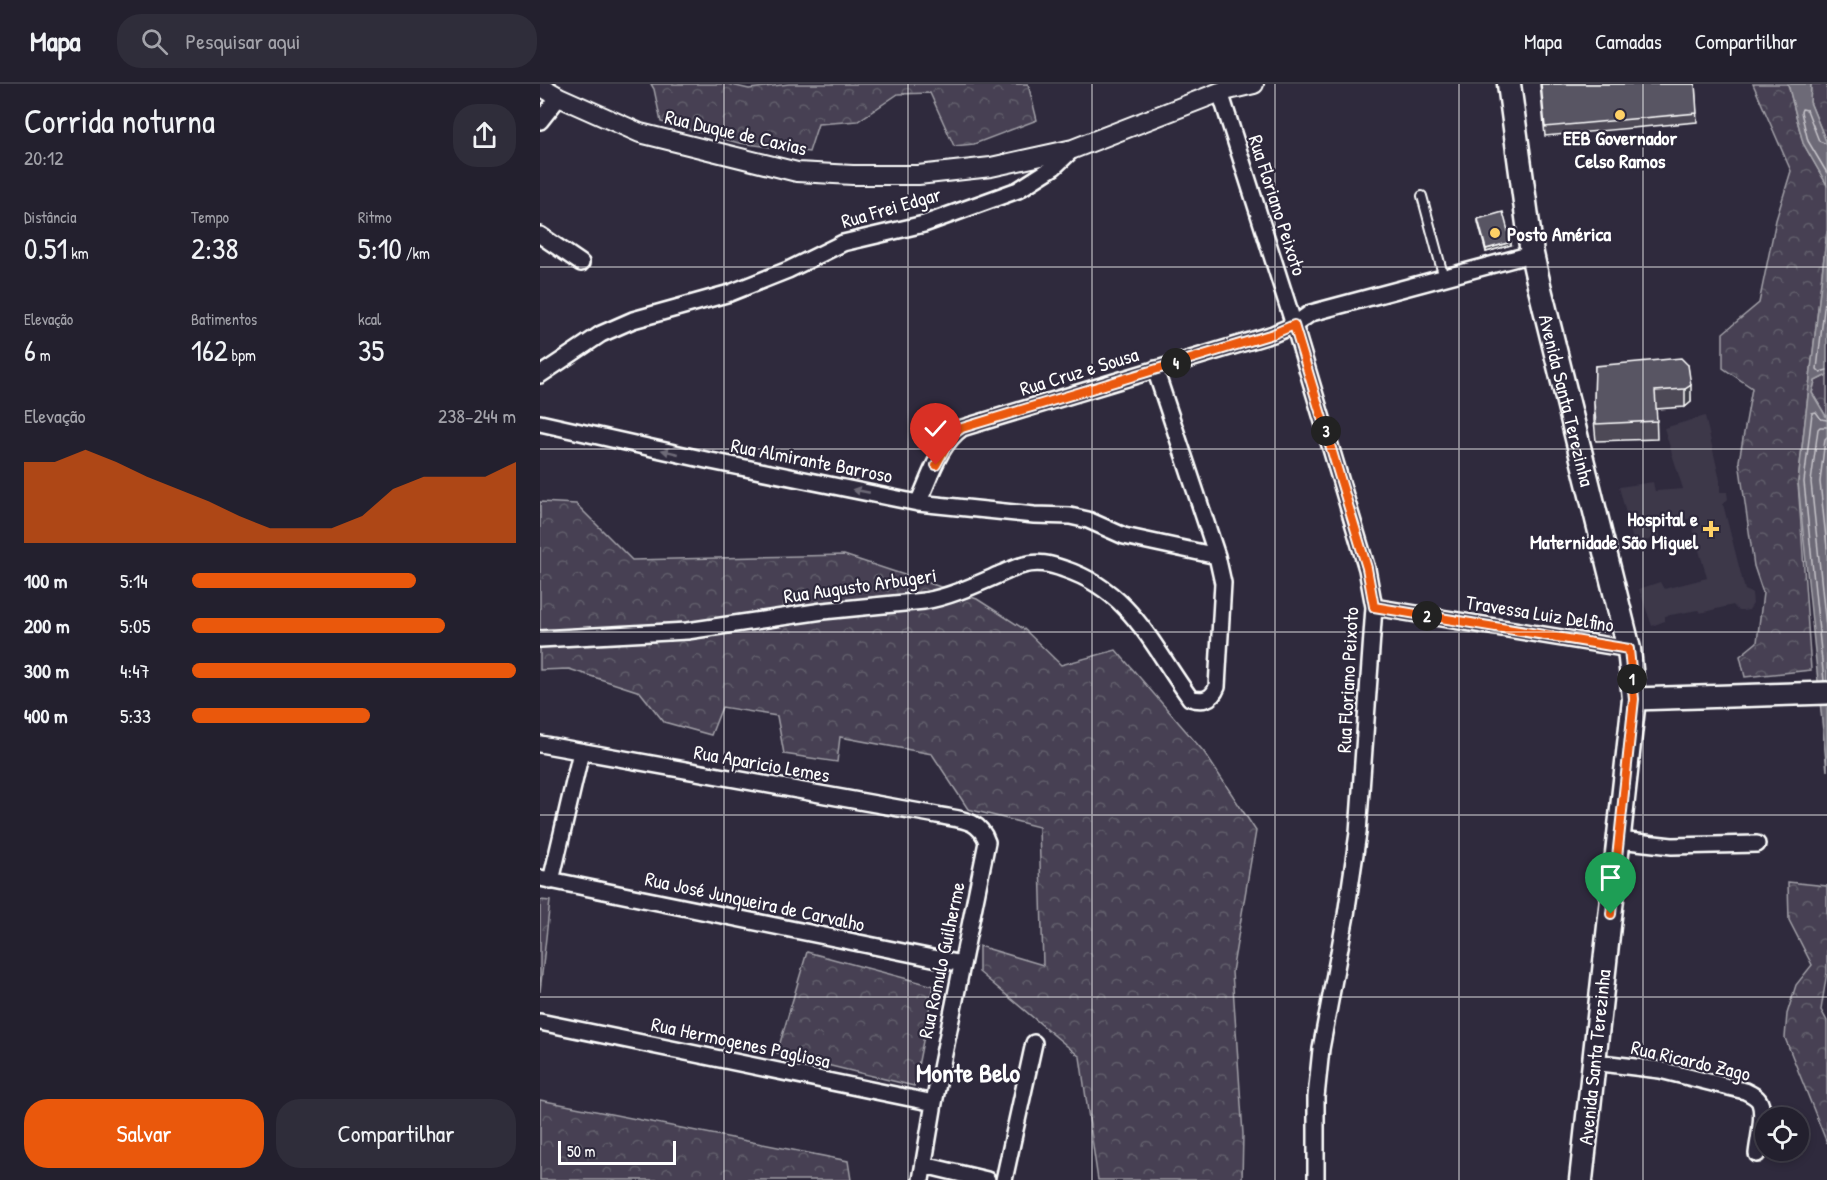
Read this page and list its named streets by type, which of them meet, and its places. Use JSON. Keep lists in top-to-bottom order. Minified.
{"streets":{"main road":["Avenida Santa Terezinha"],"street":["Rua Duque de Caxias","Rua Floriano Peixoto","Rua Frei Edgar","Rua Cruz e Sousa","Rua Almirante Barroso","Rua Augusto Arbugeri","Travessa Luiz Delfino","Rua Aparicio Lemes","Rua José Junqueira de Carvalho","Rua Romulo Guilherme","Rua Hermogenes Pagliosa","Rua Ricardo Zago"]},"crossings":[["Rua Duque de Caxias","Rua Frei Edgar"],["Rua Floriano Peixoto","Rua Frei Edgar"],["Rua Floriano Peixoto","Rua Cruz e Sousa"],["Rua Floriano Peixoto","Travessa Luiz Delfino"],["Rua Cruz e Sousa","Avenida Santa Terezinha"],["Rua Cruz e Sousa","Rua Almirante Barroso"],["Rua Cruz e Sousa","Rua Augusto Arbugeri"],["Avenida Santa Terezinha","Travessa Luiz Delfino"],["Avenida Santa Terezinha","Rua Ricardo Zago"],["Rua Almirante Barroso","Rua Augusto Arbugeri"],["Rua Aparicio Lemes","Rua Romulo Guilherme"],["Rua José Junqueira de Carvalho","Rua Romulo Guilherme"],["Rua Romulo Guilherme","Rua Hermogenes Pagliosa"]],"one_way":["Rua Almirante Barroso"],"districts":["Monte Belo"],"places":{"other":["EEB Governador Celso Ramos","Posto América"],"health":["Hospital e Maternidade São Miguel"]},"scale_bar":"50 m","page":{"header":"Mapa","search":"Pesquisar aqui","nav":["Mapa","Camadas","Compartilhar"],"heading":["Corrida noturna","20:12"],"stats":[["Distância","0.51 km"],["Tempo","2:38"],["Ritmo","5:10 /km"],["Elevação","6 m"],["Batimentos","162 bpm"],["kcal","35"]],"pins":["4","3","2","1"],"chart":["Elevação","238–244 m"],"list":[{"name":"100 m","note":"5:14"},{"name":"200 m","note":"5:05"},{"name":"300 m","note":"4:47"},{"name":"400 m","note":"5:33"}],"buttons":["Salvar","Compartilhar"],"scale":"50 m"}}
